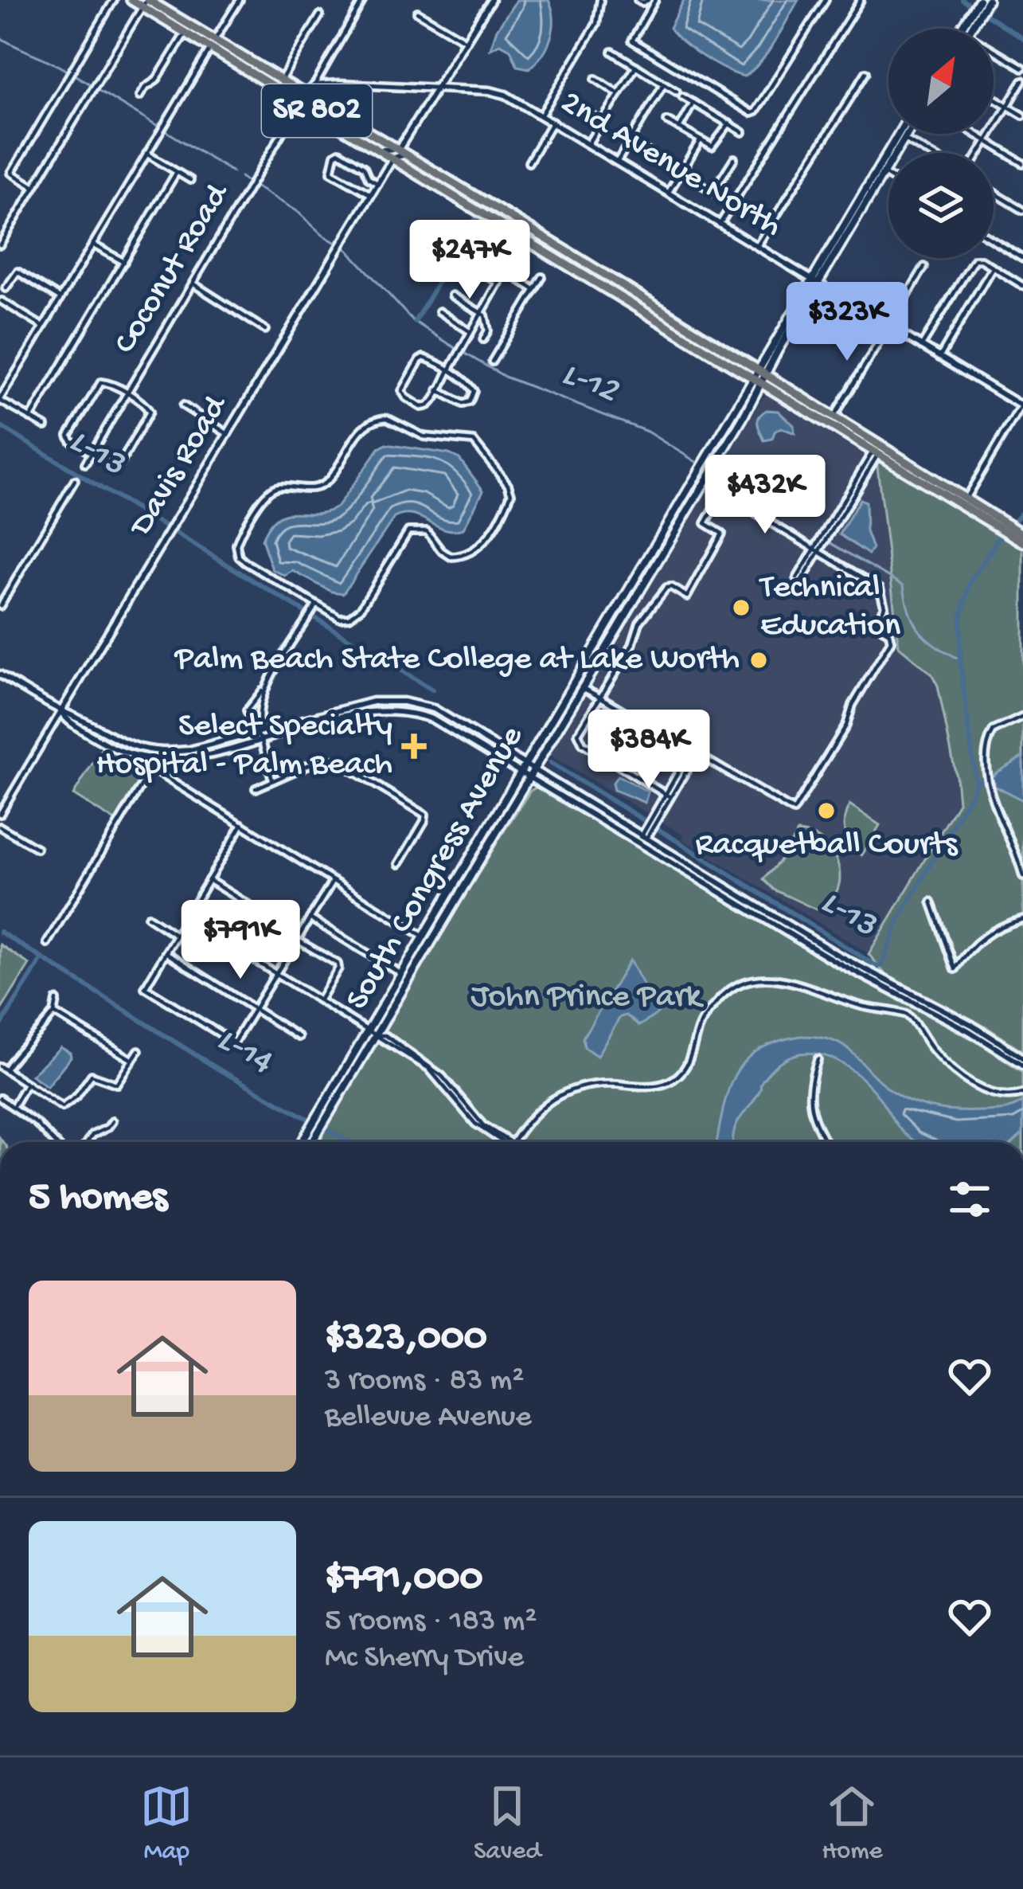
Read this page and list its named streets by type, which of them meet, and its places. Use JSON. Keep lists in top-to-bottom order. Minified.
{"streets":{"main road":["SR 802","South Congress Avenue"],"street":["2nd Avenue North","Coconut Road","Davis Road"]},"crossings":[["SR 802","Coconut Road"],["SR 802","Davis Road"],["SR 802","South Congress Avenue"],["2nd Avenue North","Coconut Road"],["2nd Avenue North","Davis Road"],["2nd Avenue North","South Congress Avenue"]],"water":["L-12","L-13","L-14"],"parks":["John Prince Park"],"places":{"other":["Technical Education","Palm Beach State College at Lake Worth","Racquetball Courts"],"health":["Select Specialty Hospital - Palm Beach"]},"north":"top right","page":{"price":["$247K","$323K","$432K","$384K","$791K"],"heading":"5 homes","list":[{"name":"$323,000","note":"3 rooms · 83 m² · Bellevue Avenue"},{"name":"$791,000","note":"5 rooms · 183 m² · Mc Sherry Drive"}],"tabs":["Map","Saved","Home"]}}
